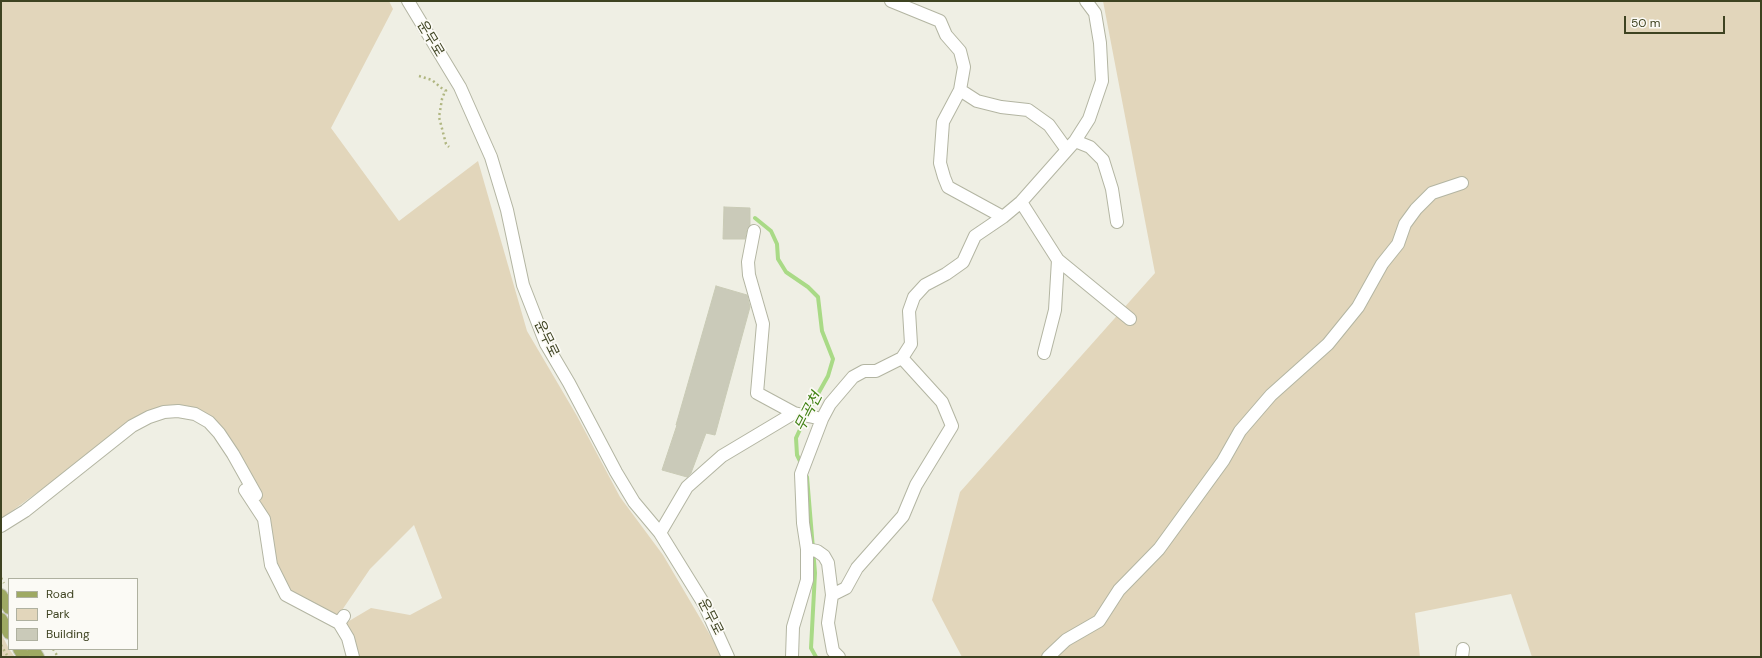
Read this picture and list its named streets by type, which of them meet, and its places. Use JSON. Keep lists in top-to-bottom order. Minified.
{"streets":{"street":["운무로"]},"water":["무곡천"],"legend":["Road","Park","Building"],"scale_bar":"50 m"}
